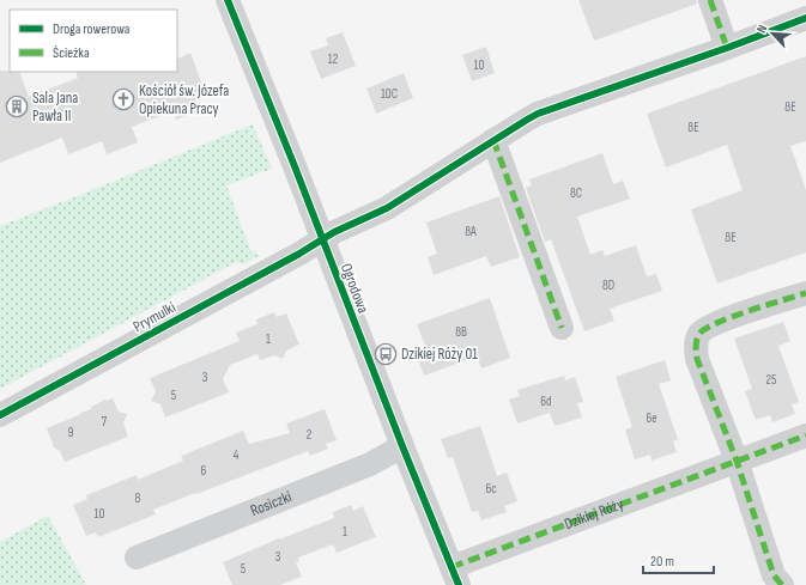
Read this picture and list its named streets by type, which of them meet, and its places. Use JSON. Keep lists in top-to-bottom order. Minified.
{"streets":{"street":["Ogrodowa","Prymulki","Rosiczki","Dzikiej Róży"]},"crossings":[["Ogrodowa","Prymulki"],["Ogrodowa","Rosiczki"],["Ogrodowa","Dzikiej Róży"]],"places":{"church":["Kościół św. Józefa Opiekuna Pracy"],"building":["Sala Jana Pawła II"],"bus stop":["Dzikiej Róży 01"]},"house_numbers":["12","10","10C","8E","8E","8C","8A","8E","8D","8B","1","3","25","5","6d","6e","7","9","2","4","6","6c","8","10","1","3","5"],"legend":["Droga rowerowa","Ścieżka"],"scale_bar":"20 m","north":"top left"}
